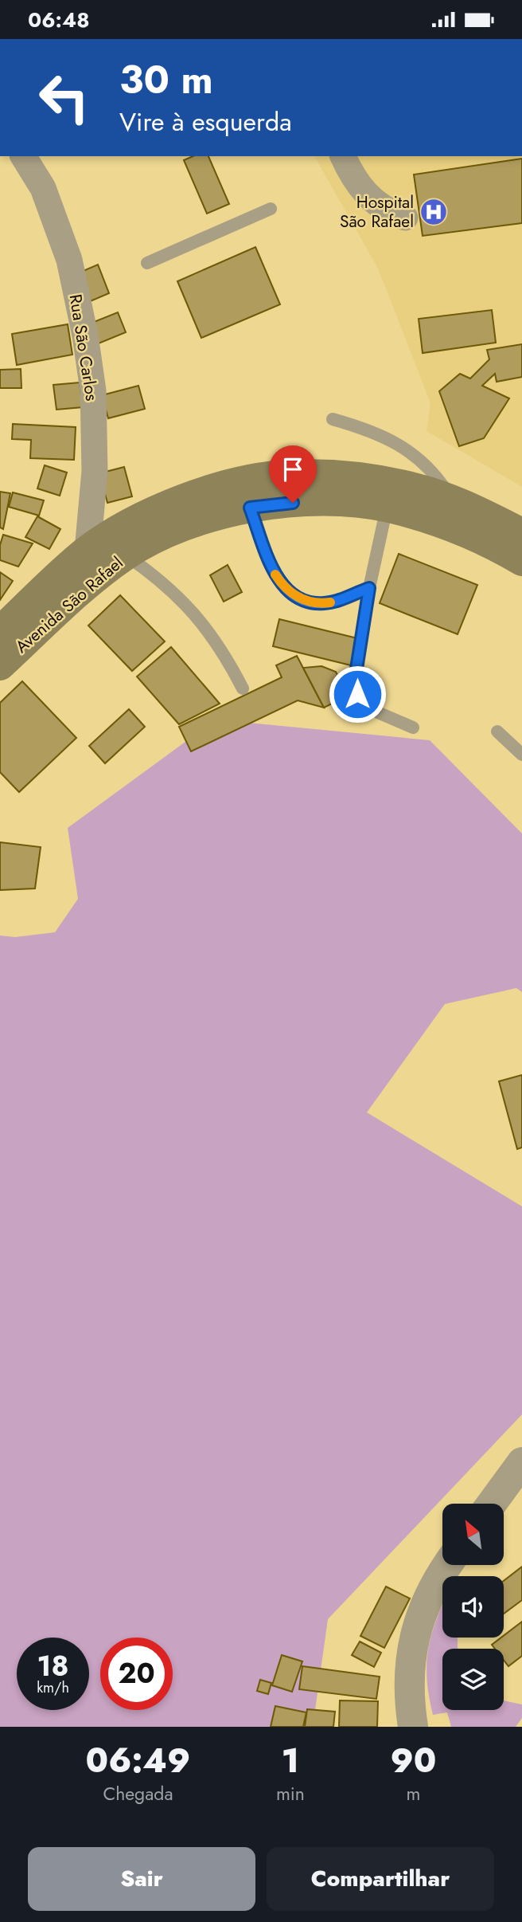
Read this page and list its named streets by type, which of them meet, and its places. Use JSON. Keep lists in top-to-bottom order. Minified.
{"streets":{"main road":["Avenida São Rafael"],"street":["Rua São Carlos"]},"crossings":[["Rua São Carlos","Avenida São Rafael"]],"places":{"hospital":["Hospital São Rafael"]},"north":"top left","page":{"status":"06:48","turn":["30 m","Vire à esquerda"],"speed":"18 km/h","limit":"20","eta":["06:49","Chegada","1","min","90","m"],"buttons":["Sair","Compartilhar"]}}
